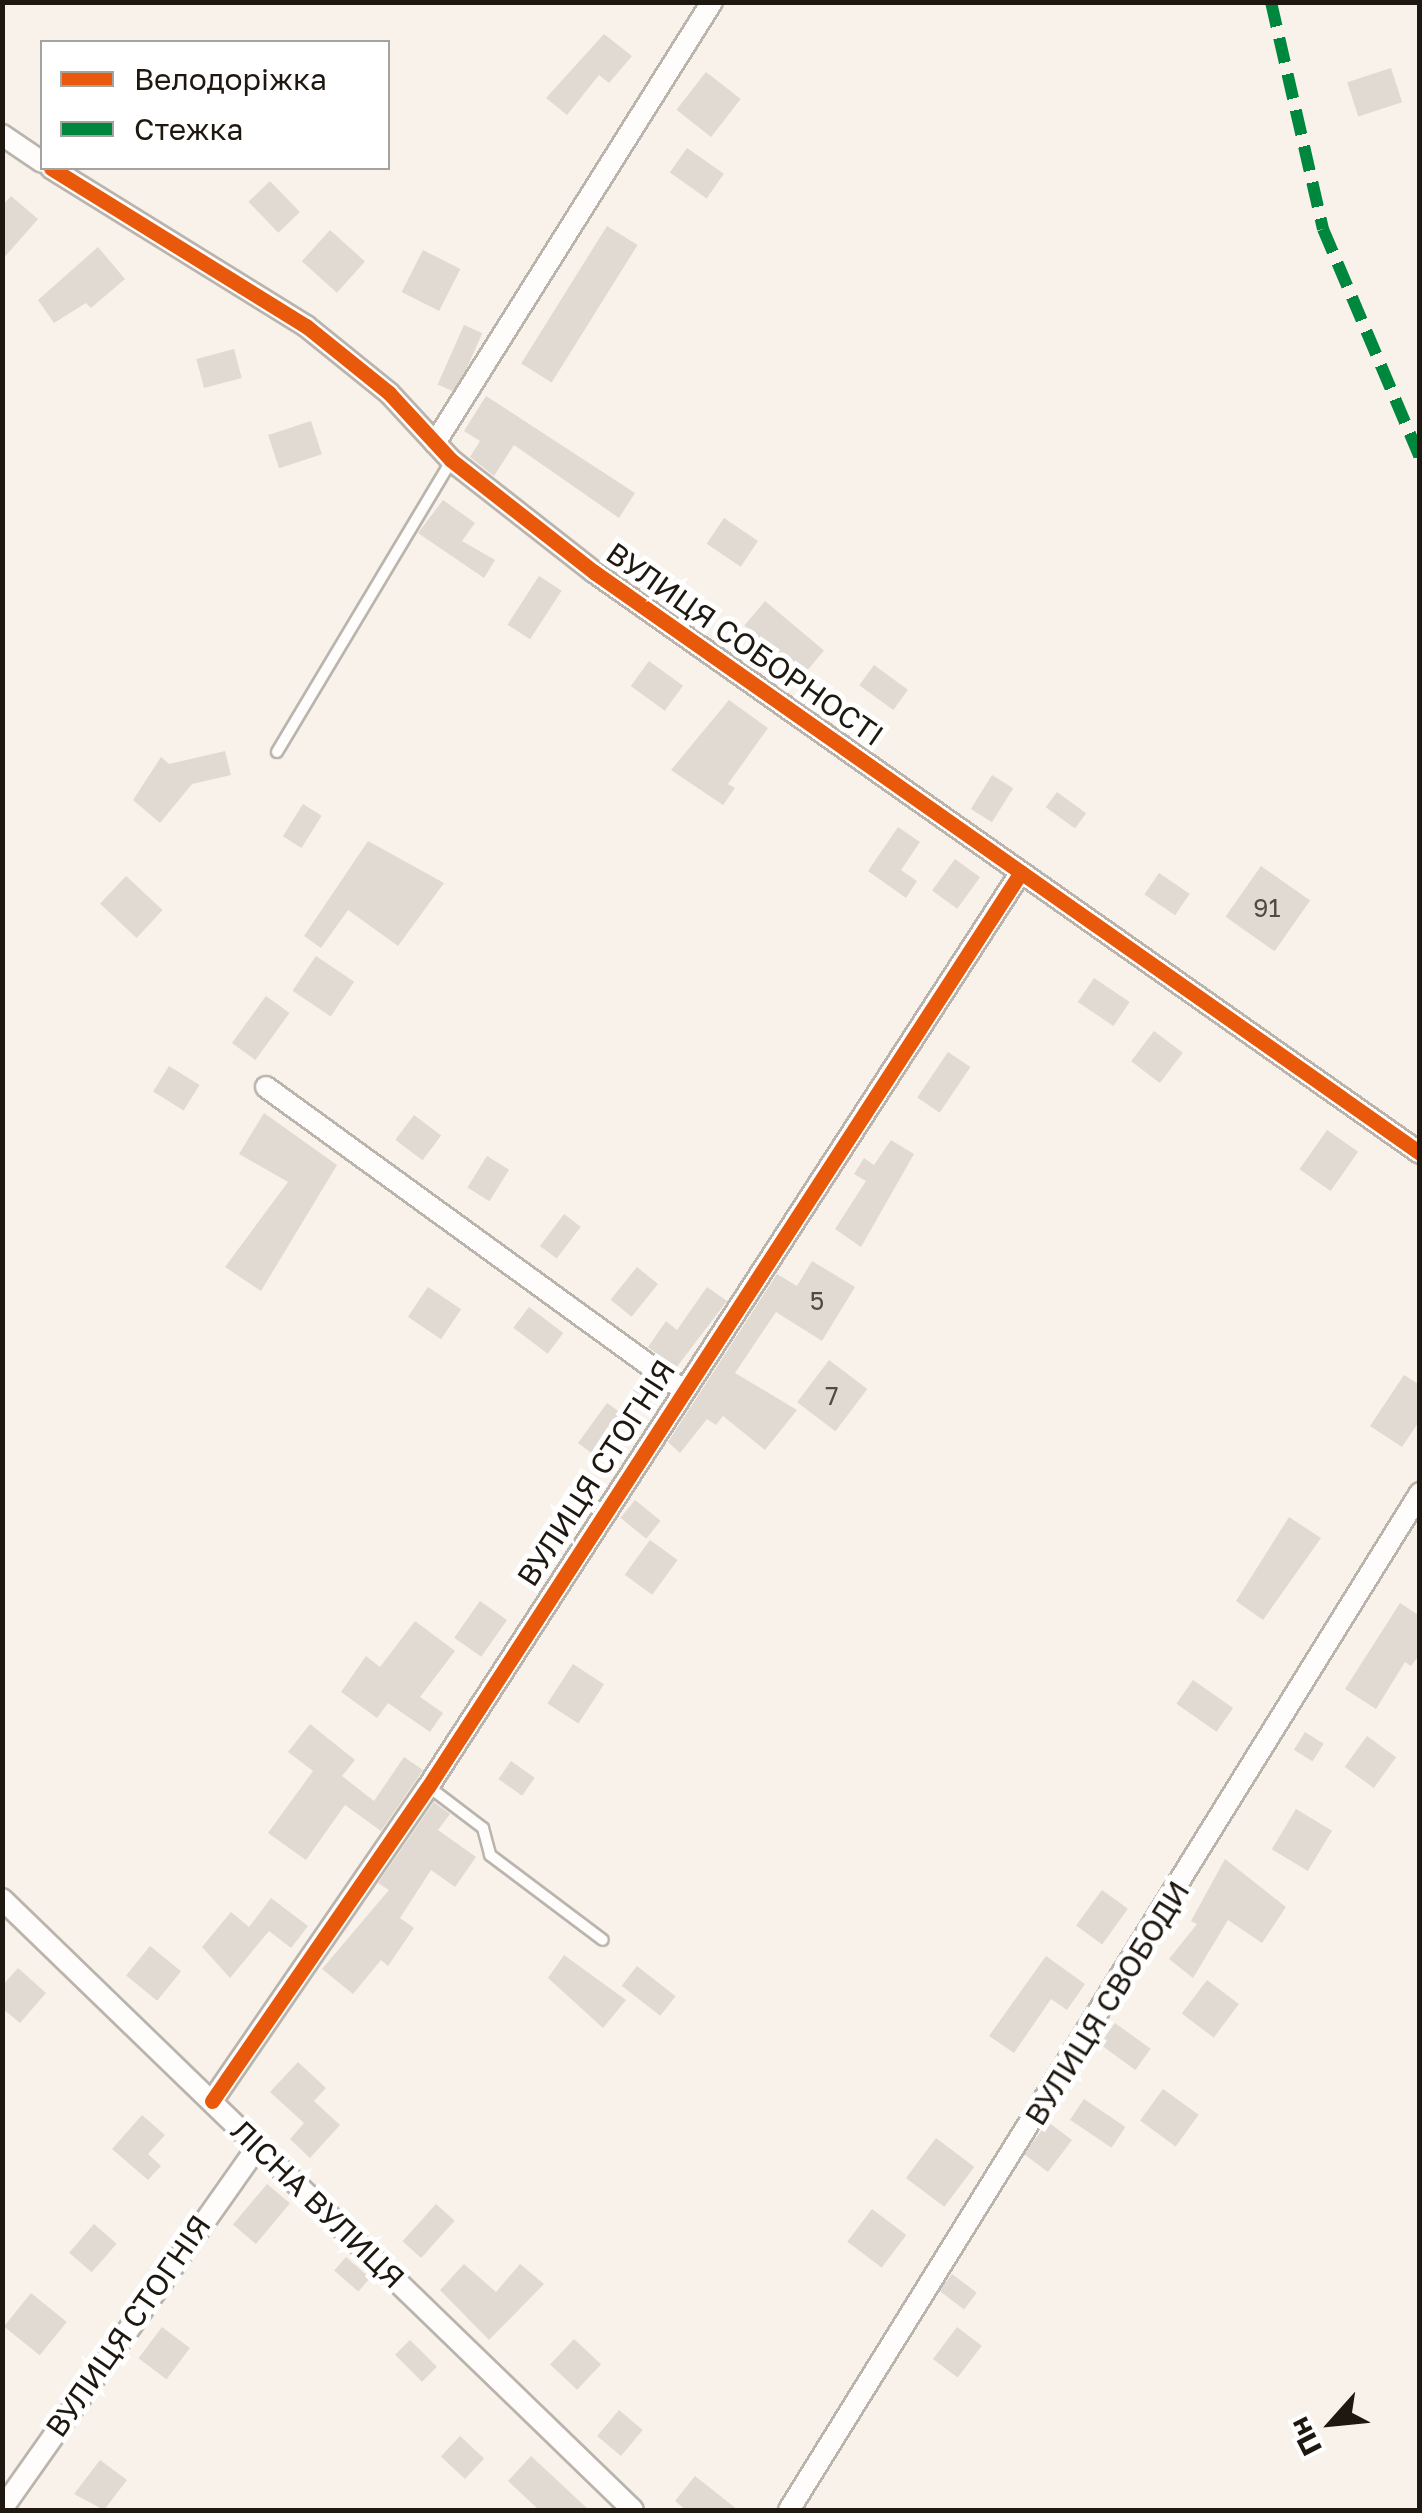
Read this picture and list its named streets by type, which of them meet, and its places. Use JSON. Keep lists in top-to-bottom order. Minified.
{"streets":{"street":["ВУЛИЦЯ СОБОРНОСТІ","ВУЛИЦЯ СТОГНІЯ","ВУЛИЦЯ СВОБОДИ","ЛІСНА ВУЛИЦЯ"]},"crossings":[["ВУЛИЦЯ СОБОРНОСТІ","ВУЛИЦЯ СТОГНІЯ"],["ВУЛИЦЯ СТОГНІЯ","ЛІСНА ВУЛИЦЯ"]],"house_numbers":["91","5","7"],"legend":["Велодоріжка","Стежка"],"north":"bottom left"}
